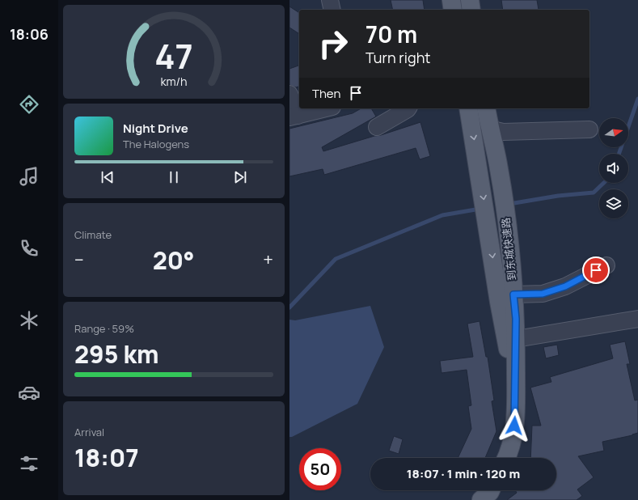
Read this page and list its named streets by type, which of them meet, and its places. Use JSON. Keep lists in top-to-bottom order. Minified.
{"streets":{"main road":["到东城快速路"]},"north":"right","page":{"tabs":"18:06","turn":["70 m","Turn right"],"then":"Then","song":["Night Drive","The Halogens"],"tile":["Climate",["Range · 59%","295 km"],["Arrival","18:07"]],"heat":["−","20°","+"],"limit":"50","trip":"18:07 · 1 min · 120 m","gauge":["47","km/h"]}}
